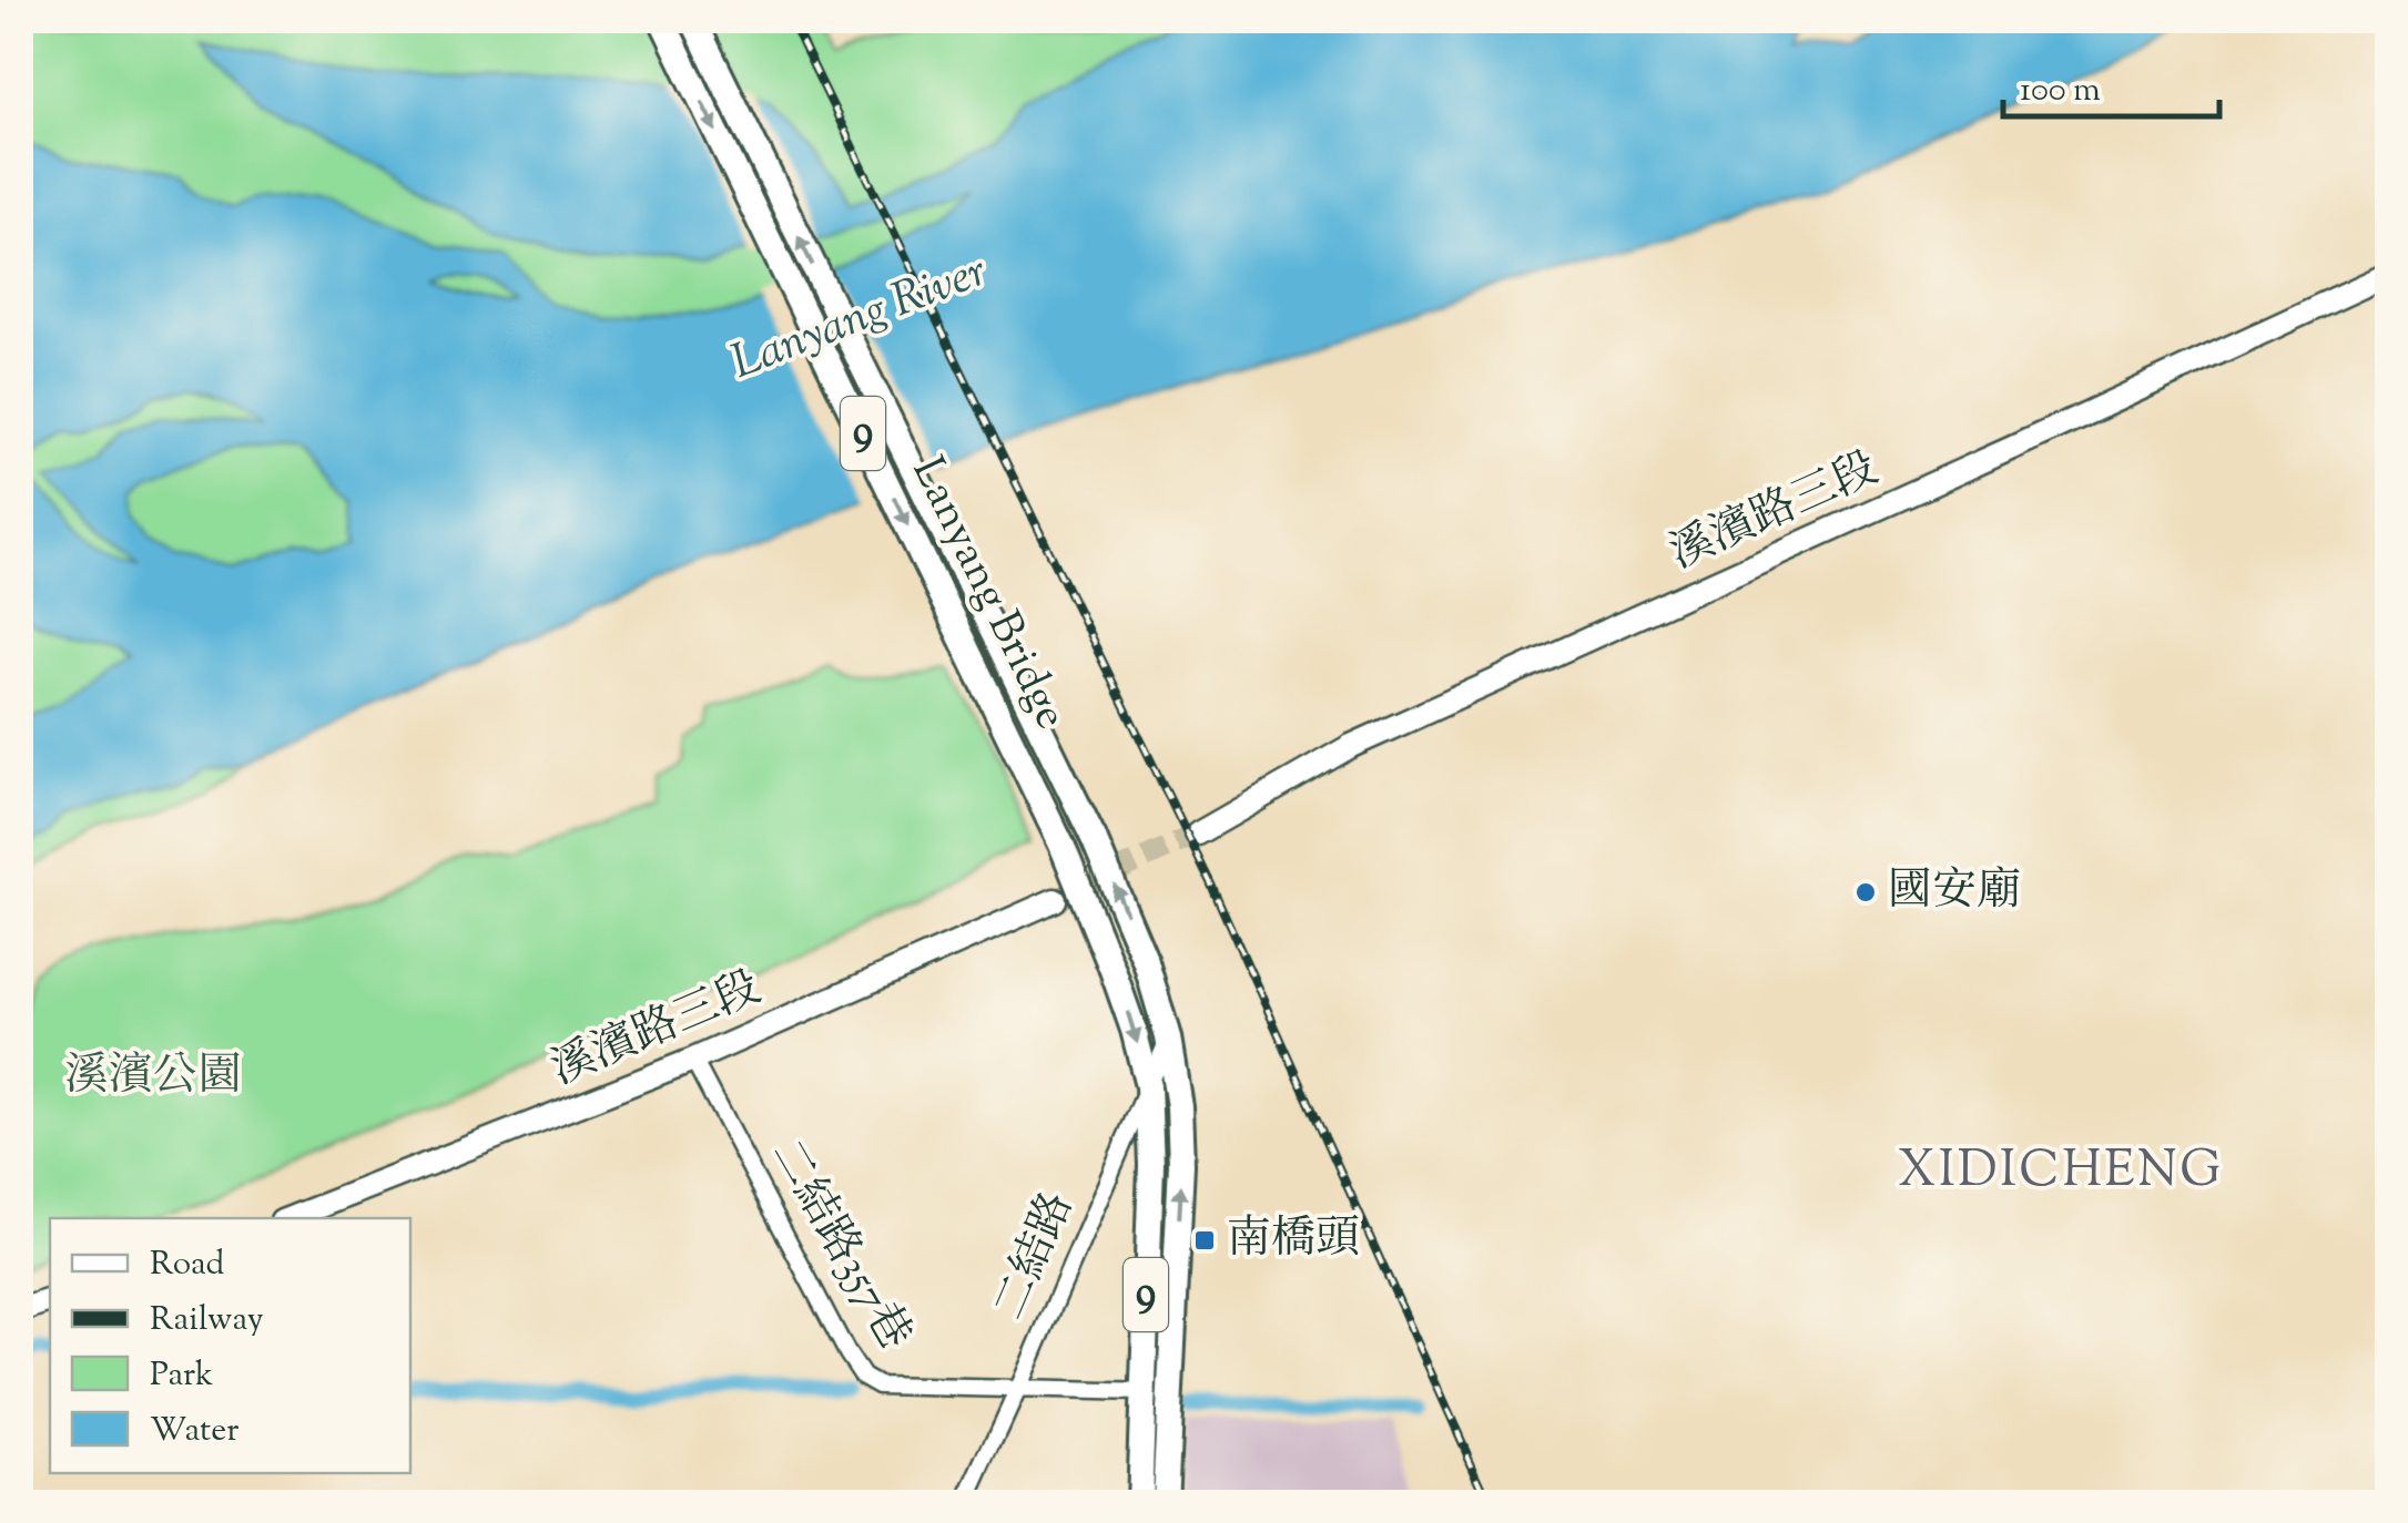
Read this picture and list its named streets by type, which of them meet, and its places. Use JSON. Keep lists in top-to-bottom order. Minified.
{"streets":{"main road":["9","Lanyang Bridge"],"street":["溪濱路三段","二結路357巷","二結路"]},"crossings":[["9","Lanyang Bridge"],["9","二結路357巷"],["9","二結路"],["溪濱路三段","二結路357巷"],["Lanyang Bridge","二結路"],["二結路357巷","二結路"]],"districts":["XIDICHENG"],"water":["Lanyang River"],"parks":["溪濱公園"],"places":{"other":["國安廟"],"transit":["南橋頭"]},"legend":["Road","Railway","Park","Water"],"scale_bar":"100 m"}
